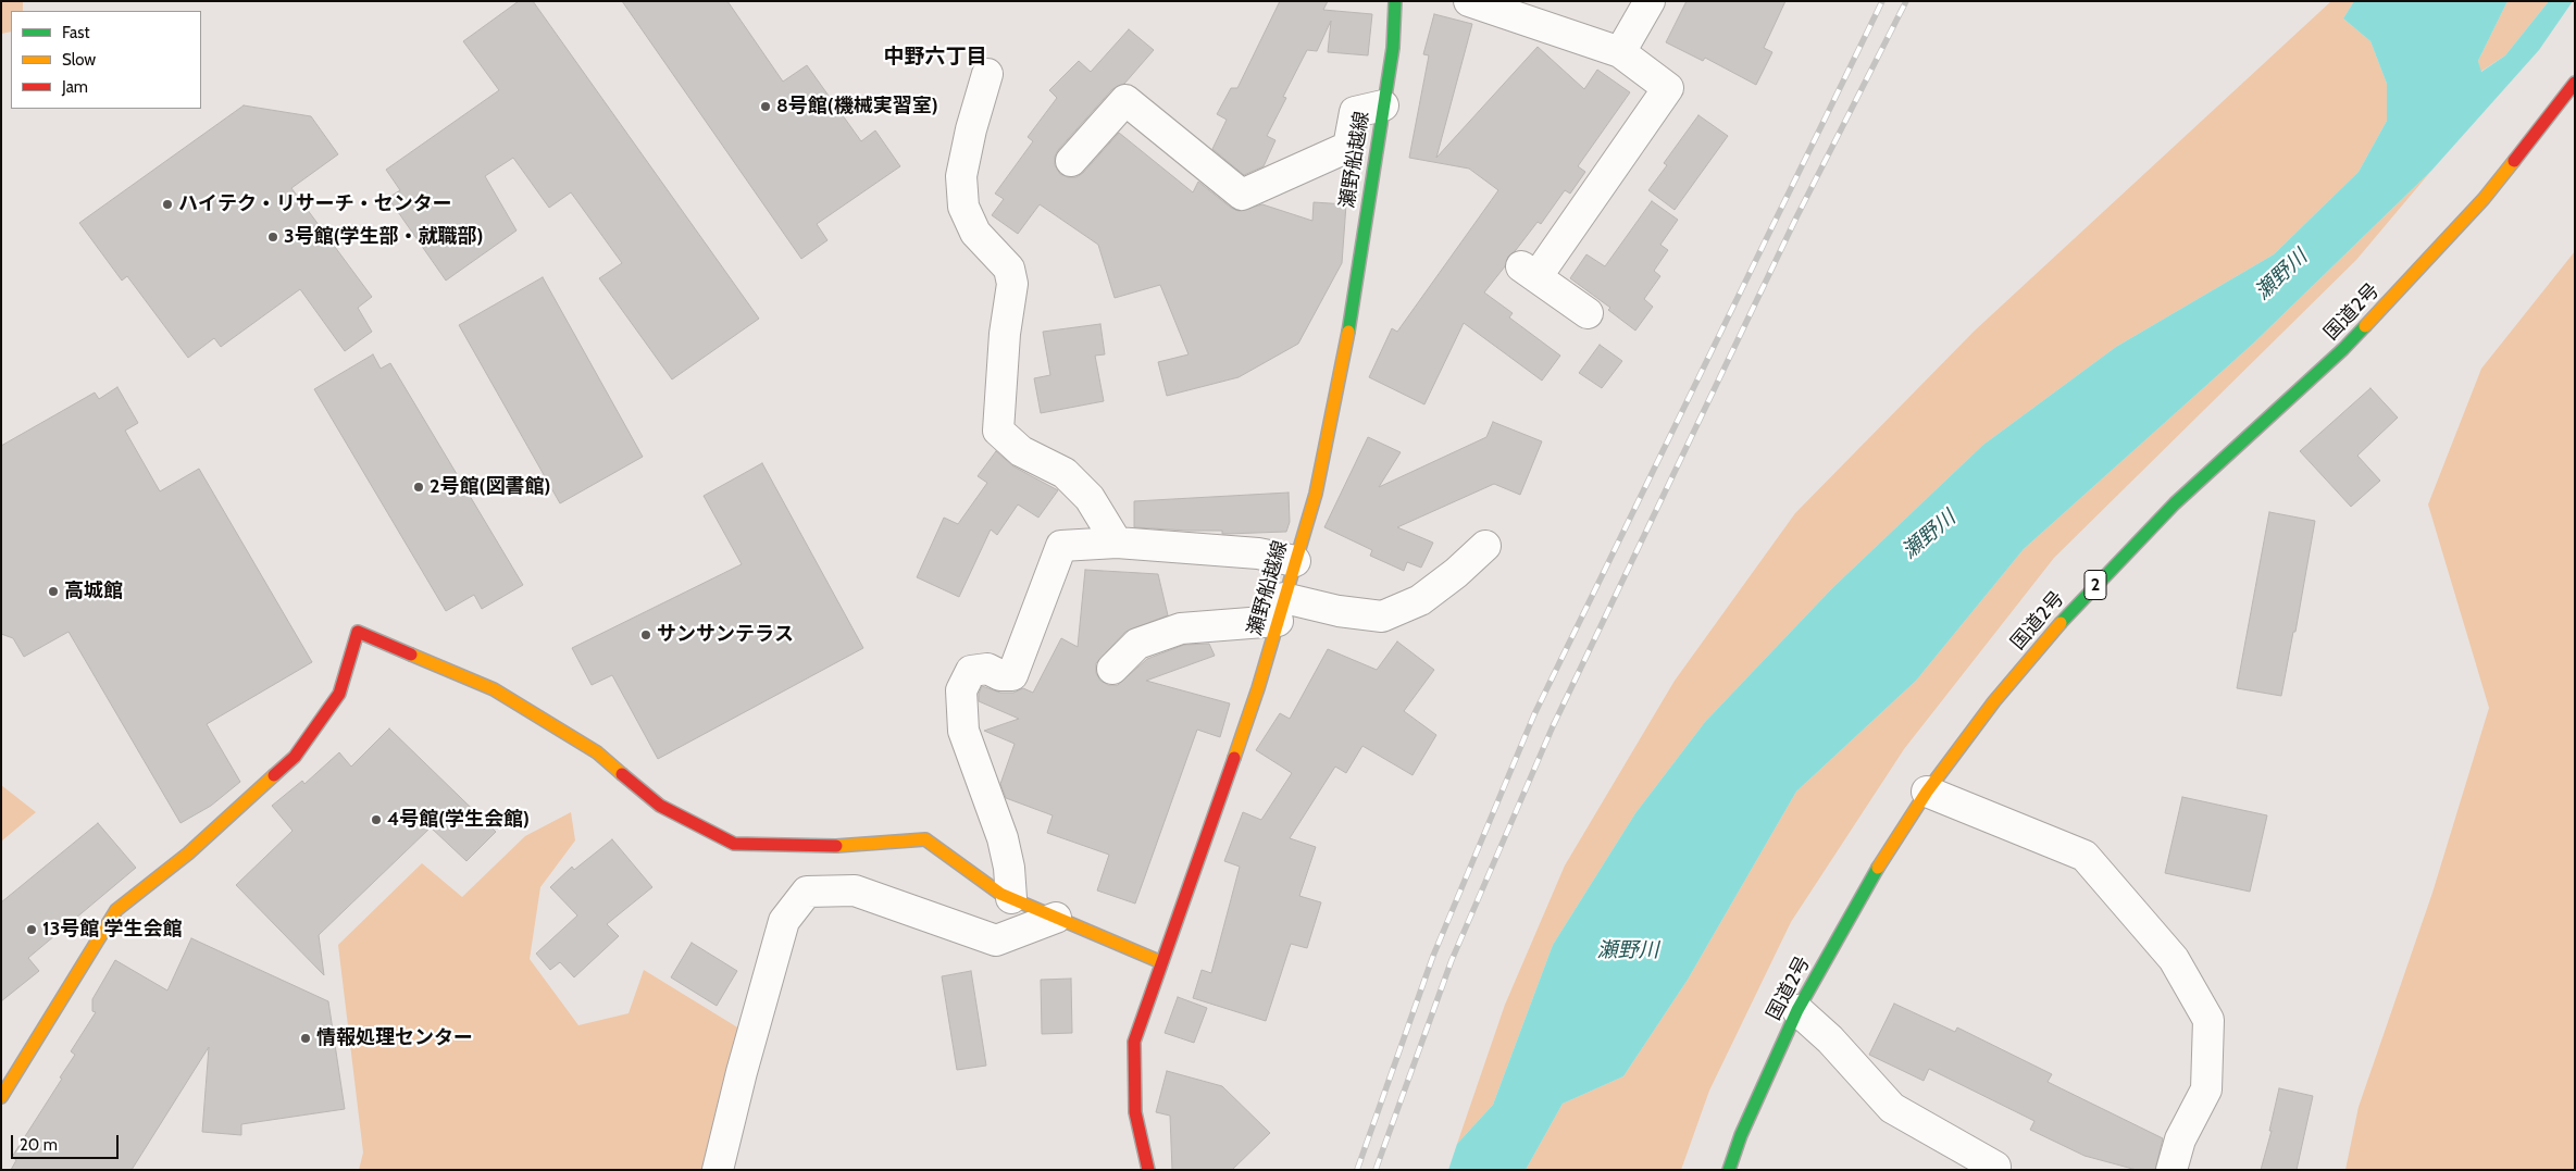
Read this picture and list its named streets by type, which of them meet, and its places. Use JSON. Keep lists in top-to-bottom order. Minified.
{"streets":{"main road":["瀬野船越線","国道2号","2"]},"districts":["中野六丁目"],"water":["瀬野川"],"places":["8号館(機械実習室)","ハイテク・リサーチ・センター","3号館(学生部・就職部)","2号館(図書館)","高城館","サンサンテラス","4号館(学生会館)","13号館 学生会館","情報処理センター"],"legend":["Fast","Slow","Jam"],"scale_bar":"20 m"}
